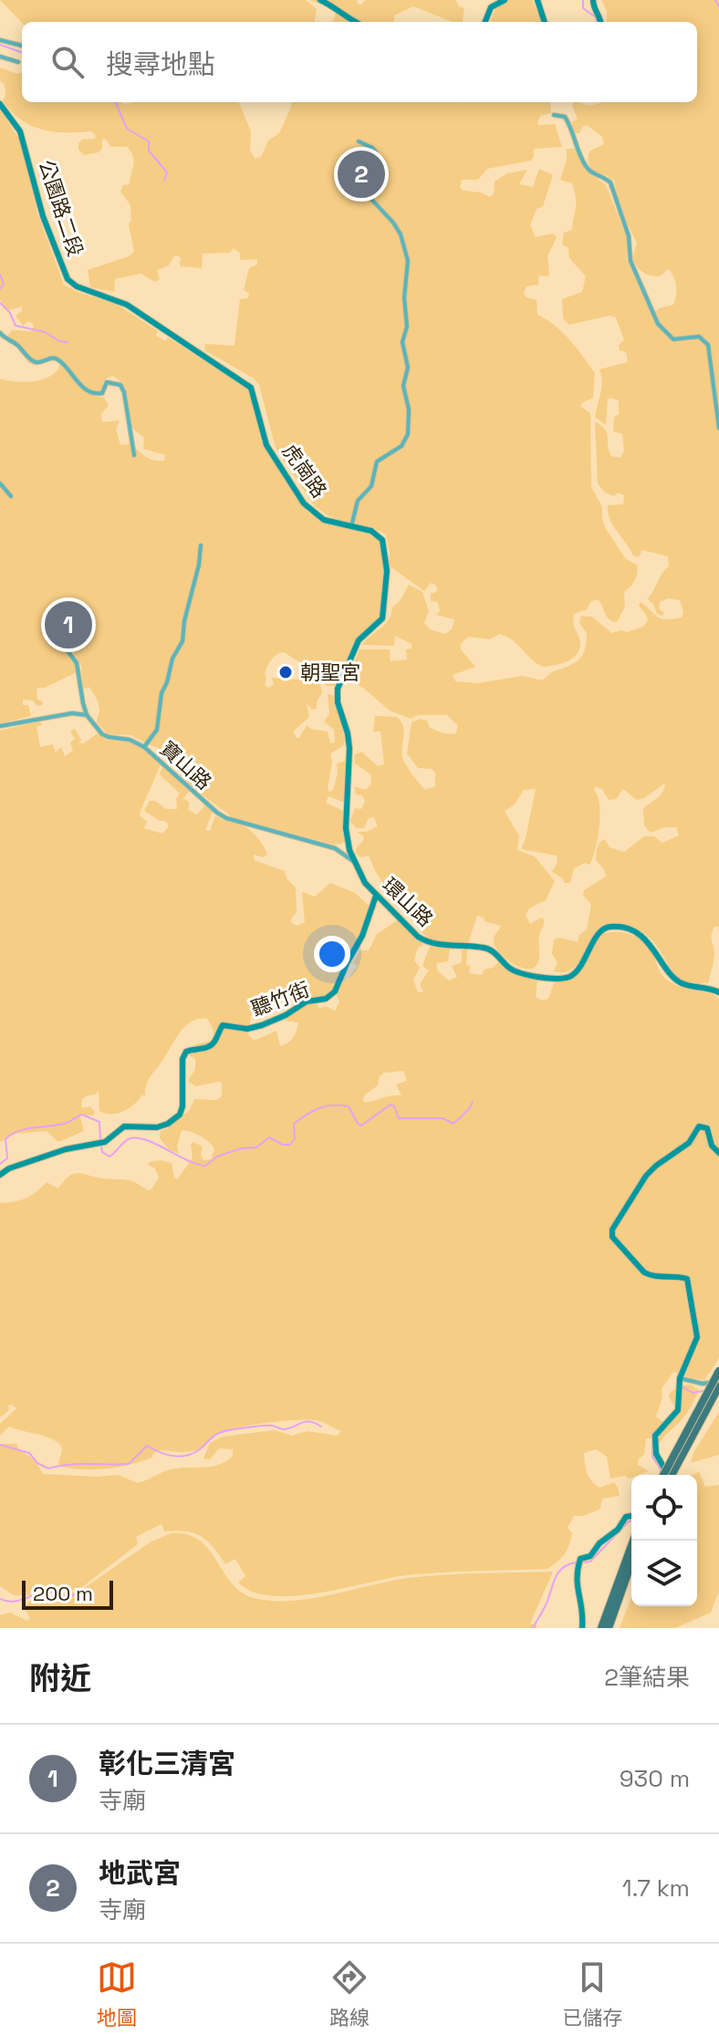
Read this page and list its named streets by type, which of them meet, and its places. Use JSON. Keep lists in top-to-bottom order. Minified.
{"streets":{"main road":["公園路二段","虎崗路","環山路","聽竹街"],"street":["寶山路"]},"crossings":[["公園路二段","虎崗路"],["虎崗路","環山路"],["寶山路","環山路"],["環山路","聽竹街"]],"places":["朝聖宮"],"scale_bar":"200 m","page":{"search":"搜尋地點","pins":["2","1"],"scale":"200 m","heading":["附近","2筆結果"],"list":[{"mark":"1","name":"彰化三清宮","note":"寺廟","value":"930 m"},{"mark":"2","name":"地武宮","note":"寺廟","value":"1.7 km"}],"nav":["地圖","路線","已儲存"]}}
